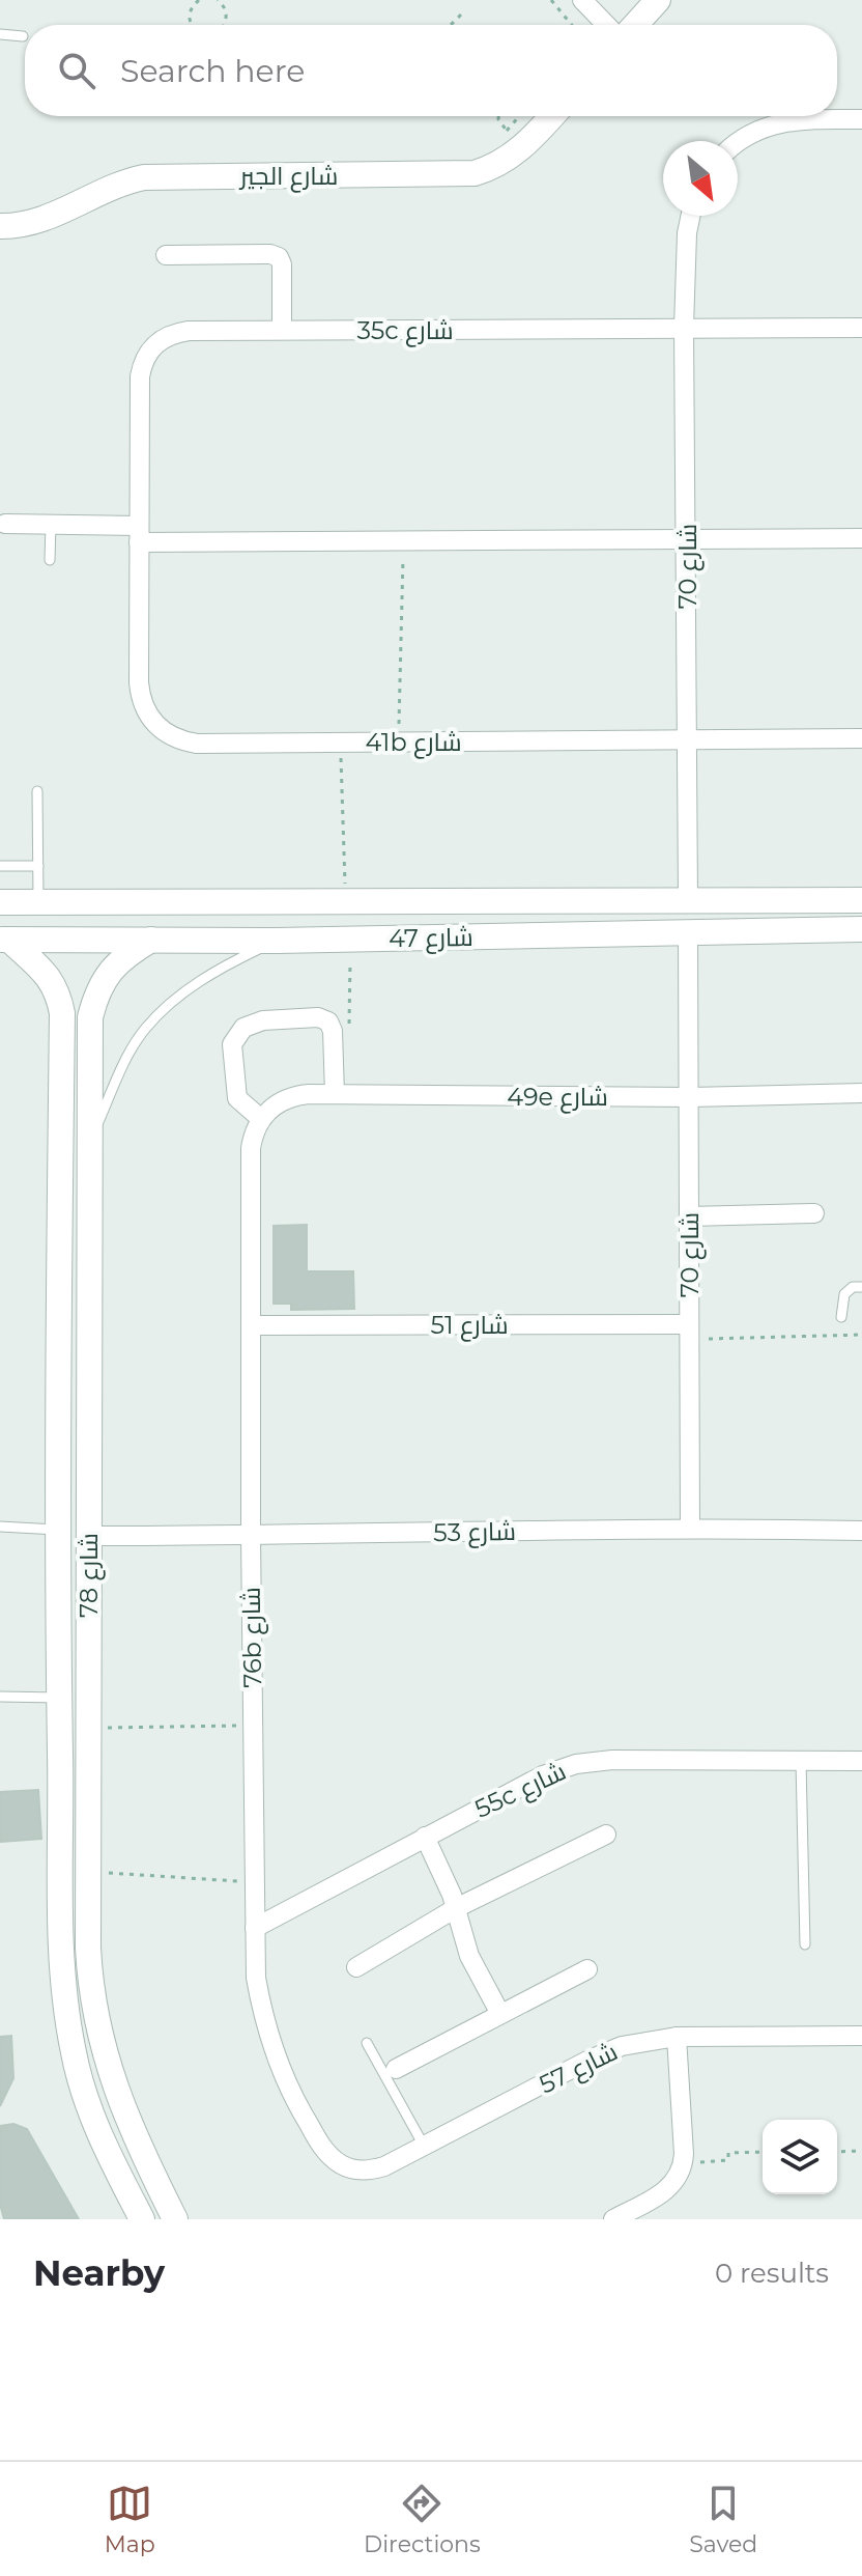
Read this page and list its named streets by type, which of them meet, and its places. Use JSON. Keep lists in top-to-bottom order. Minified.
{"streets":{"street":["شارع الجير","35c شارع","شارع 70","41b شارع","شارع 47","49e شارع","شارع 51","شارع 53","شارع 78","76b شارع","55c شارع","شارع 57"]},"crossings":[["35c شارع","شارع 70"],["35c شارع","41b شارع"],["شارع 70","41b شارع"],["شارع 70","شارع 47"],["شارع 70","49e شارع"],["شارع 70","شارع 51"],["شارع 70","شارع 53"],["شارع 47","شارع 78"],["49e شارع","76b شارع"],["شارع 51","76b شارع"],["شارع 53","شارع 78"],["شارع 53","76b شارع"],["76b شارع","55c شارع"],["76b شارع","شارع 57"]],"north":"bottom right","page":{"search":"Search here","heading":["Nearby","0 results"],"nav":["Map","Directions","Saved"]}}
